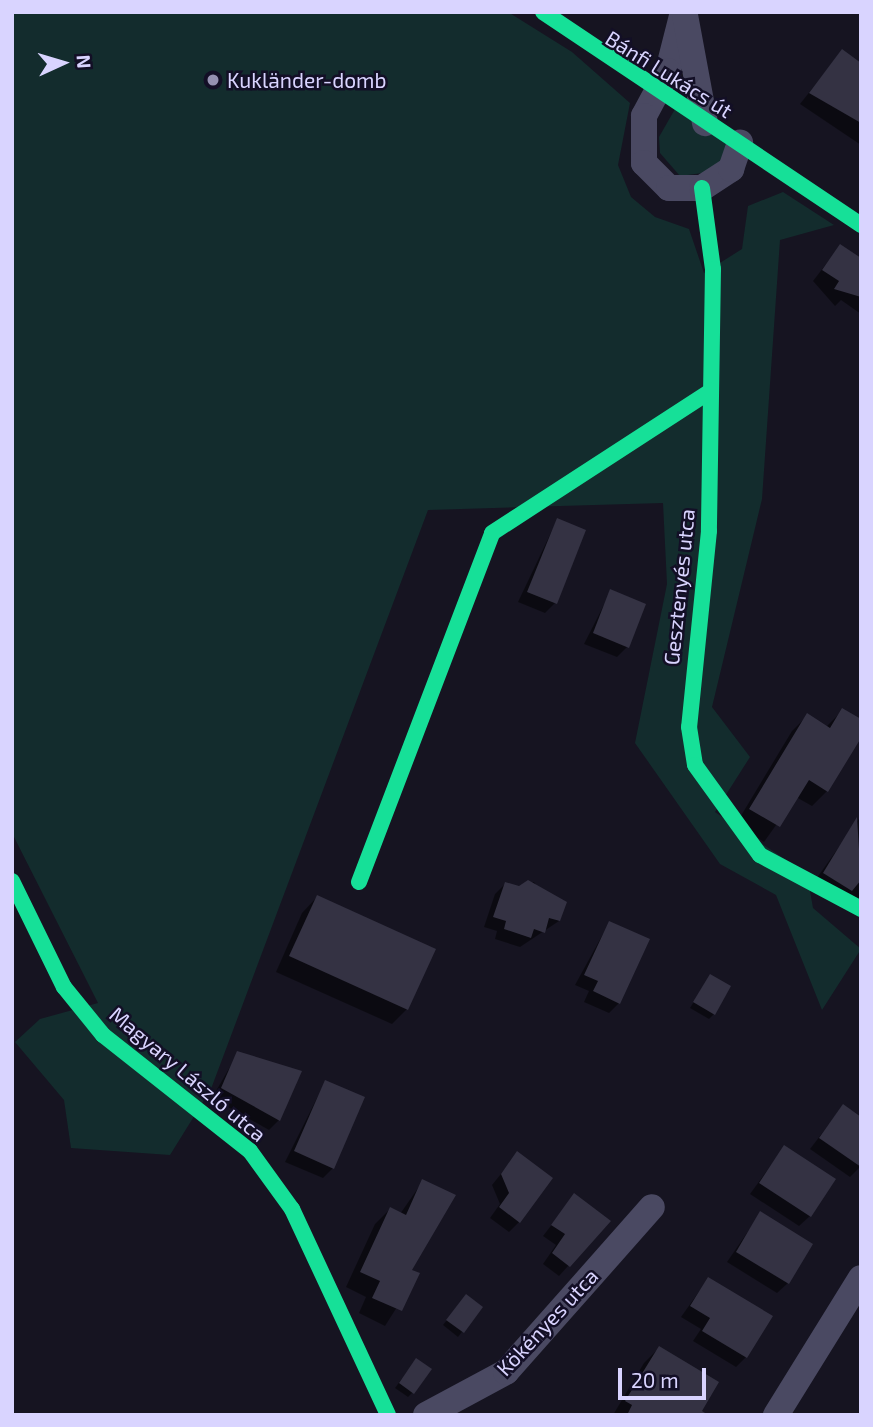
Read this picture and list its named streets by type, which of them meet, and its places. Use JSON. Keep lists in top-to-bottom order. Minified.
{"streets":{"street":["Bánfi Lukács út","Gesztenyés utca","Magyary László utca","Kökényes utca"]},"places":["Kukländer-domb"],"scale_bar":"20 m","north":"right"}
